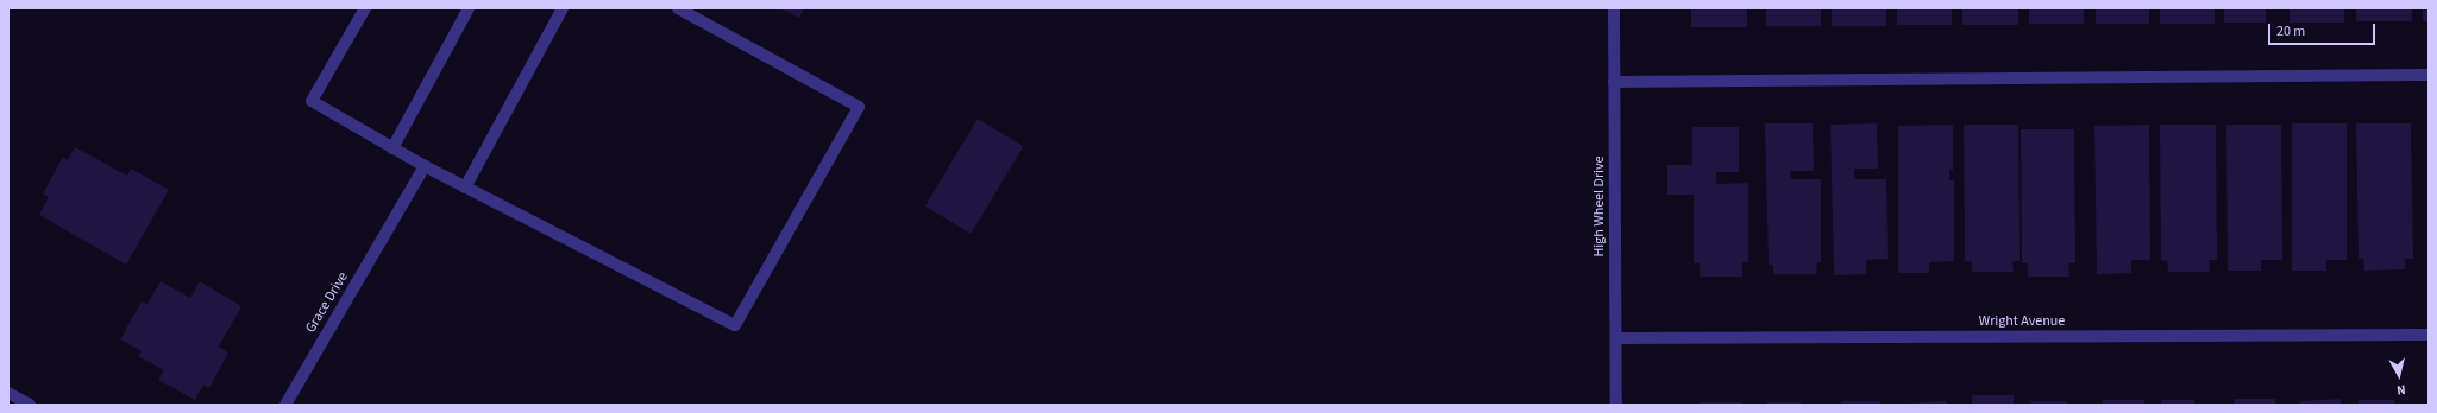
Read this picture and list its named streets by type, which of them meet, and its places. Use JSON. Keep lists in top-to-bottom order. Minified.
{"streets":{"street":["High Wheel Drive","Grace Drive","Wright Avenue"]},"crossings":[["High Wheel Drive","Wright Avenue"]],"scale_bar":"20 m","north":"bottom"}
